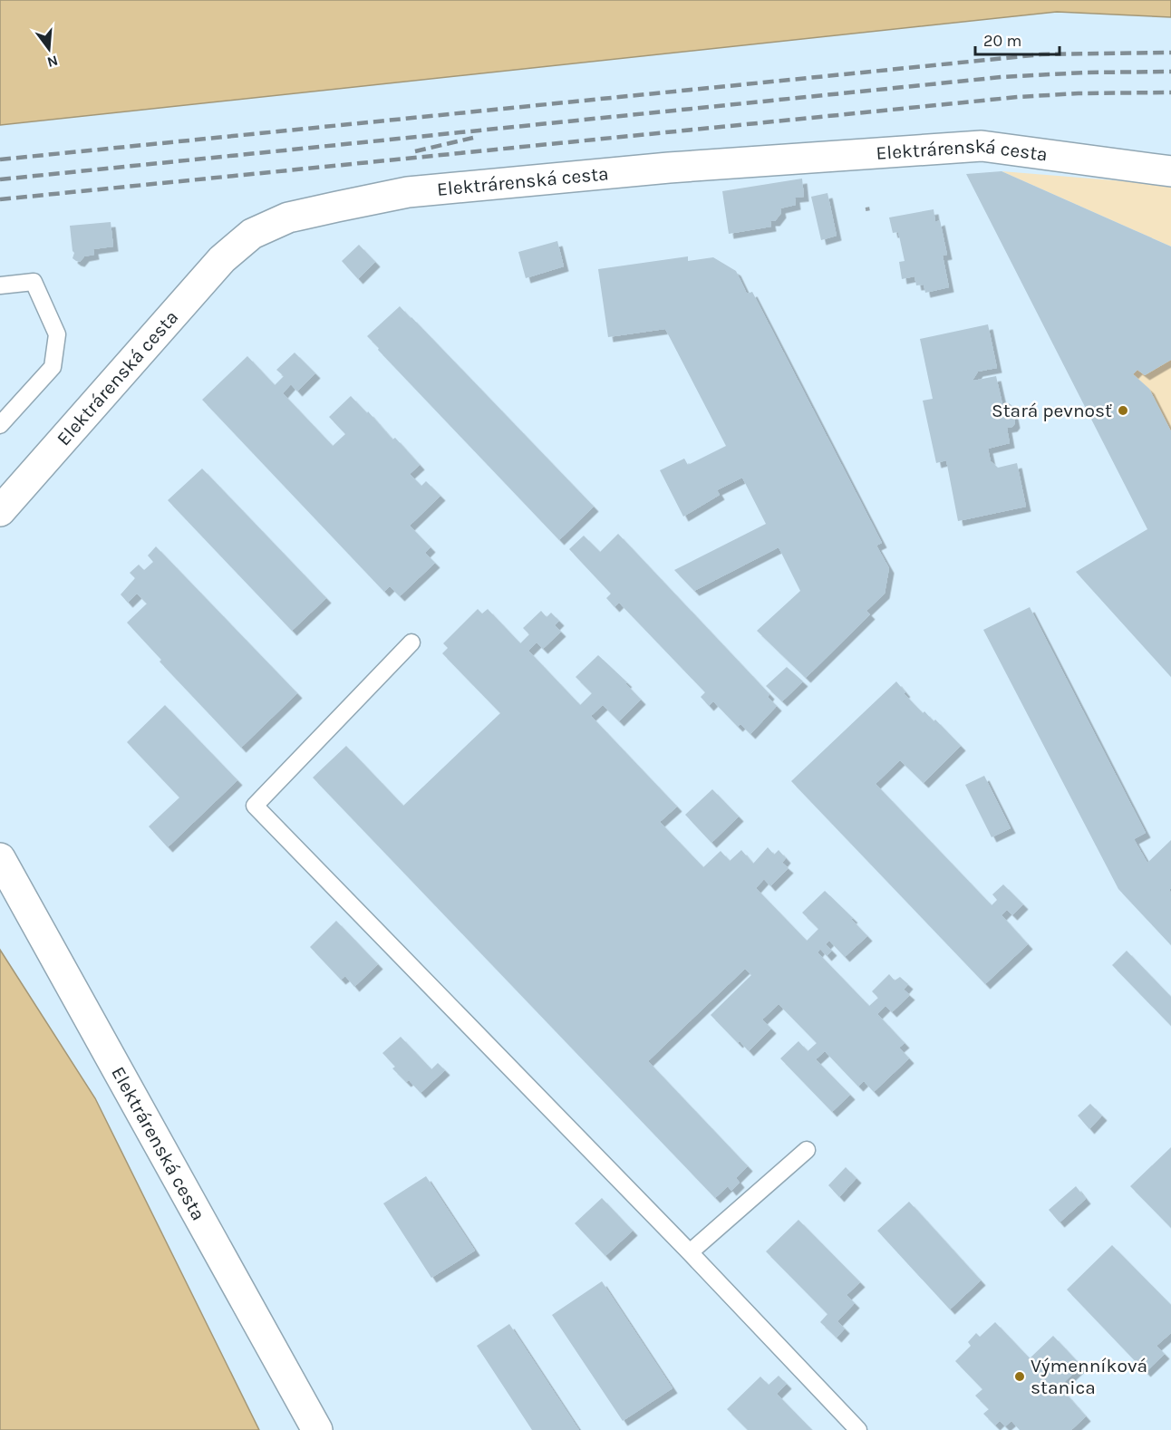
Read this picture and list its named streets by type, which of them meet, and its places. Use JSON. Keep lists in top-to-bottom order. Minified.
{"streets":{"street":["Elektrárenská cesta"]},"places":["Stará pevnosť","Výmenníková stanica"],"scale_bar":"20 m","north":"bottom"}
